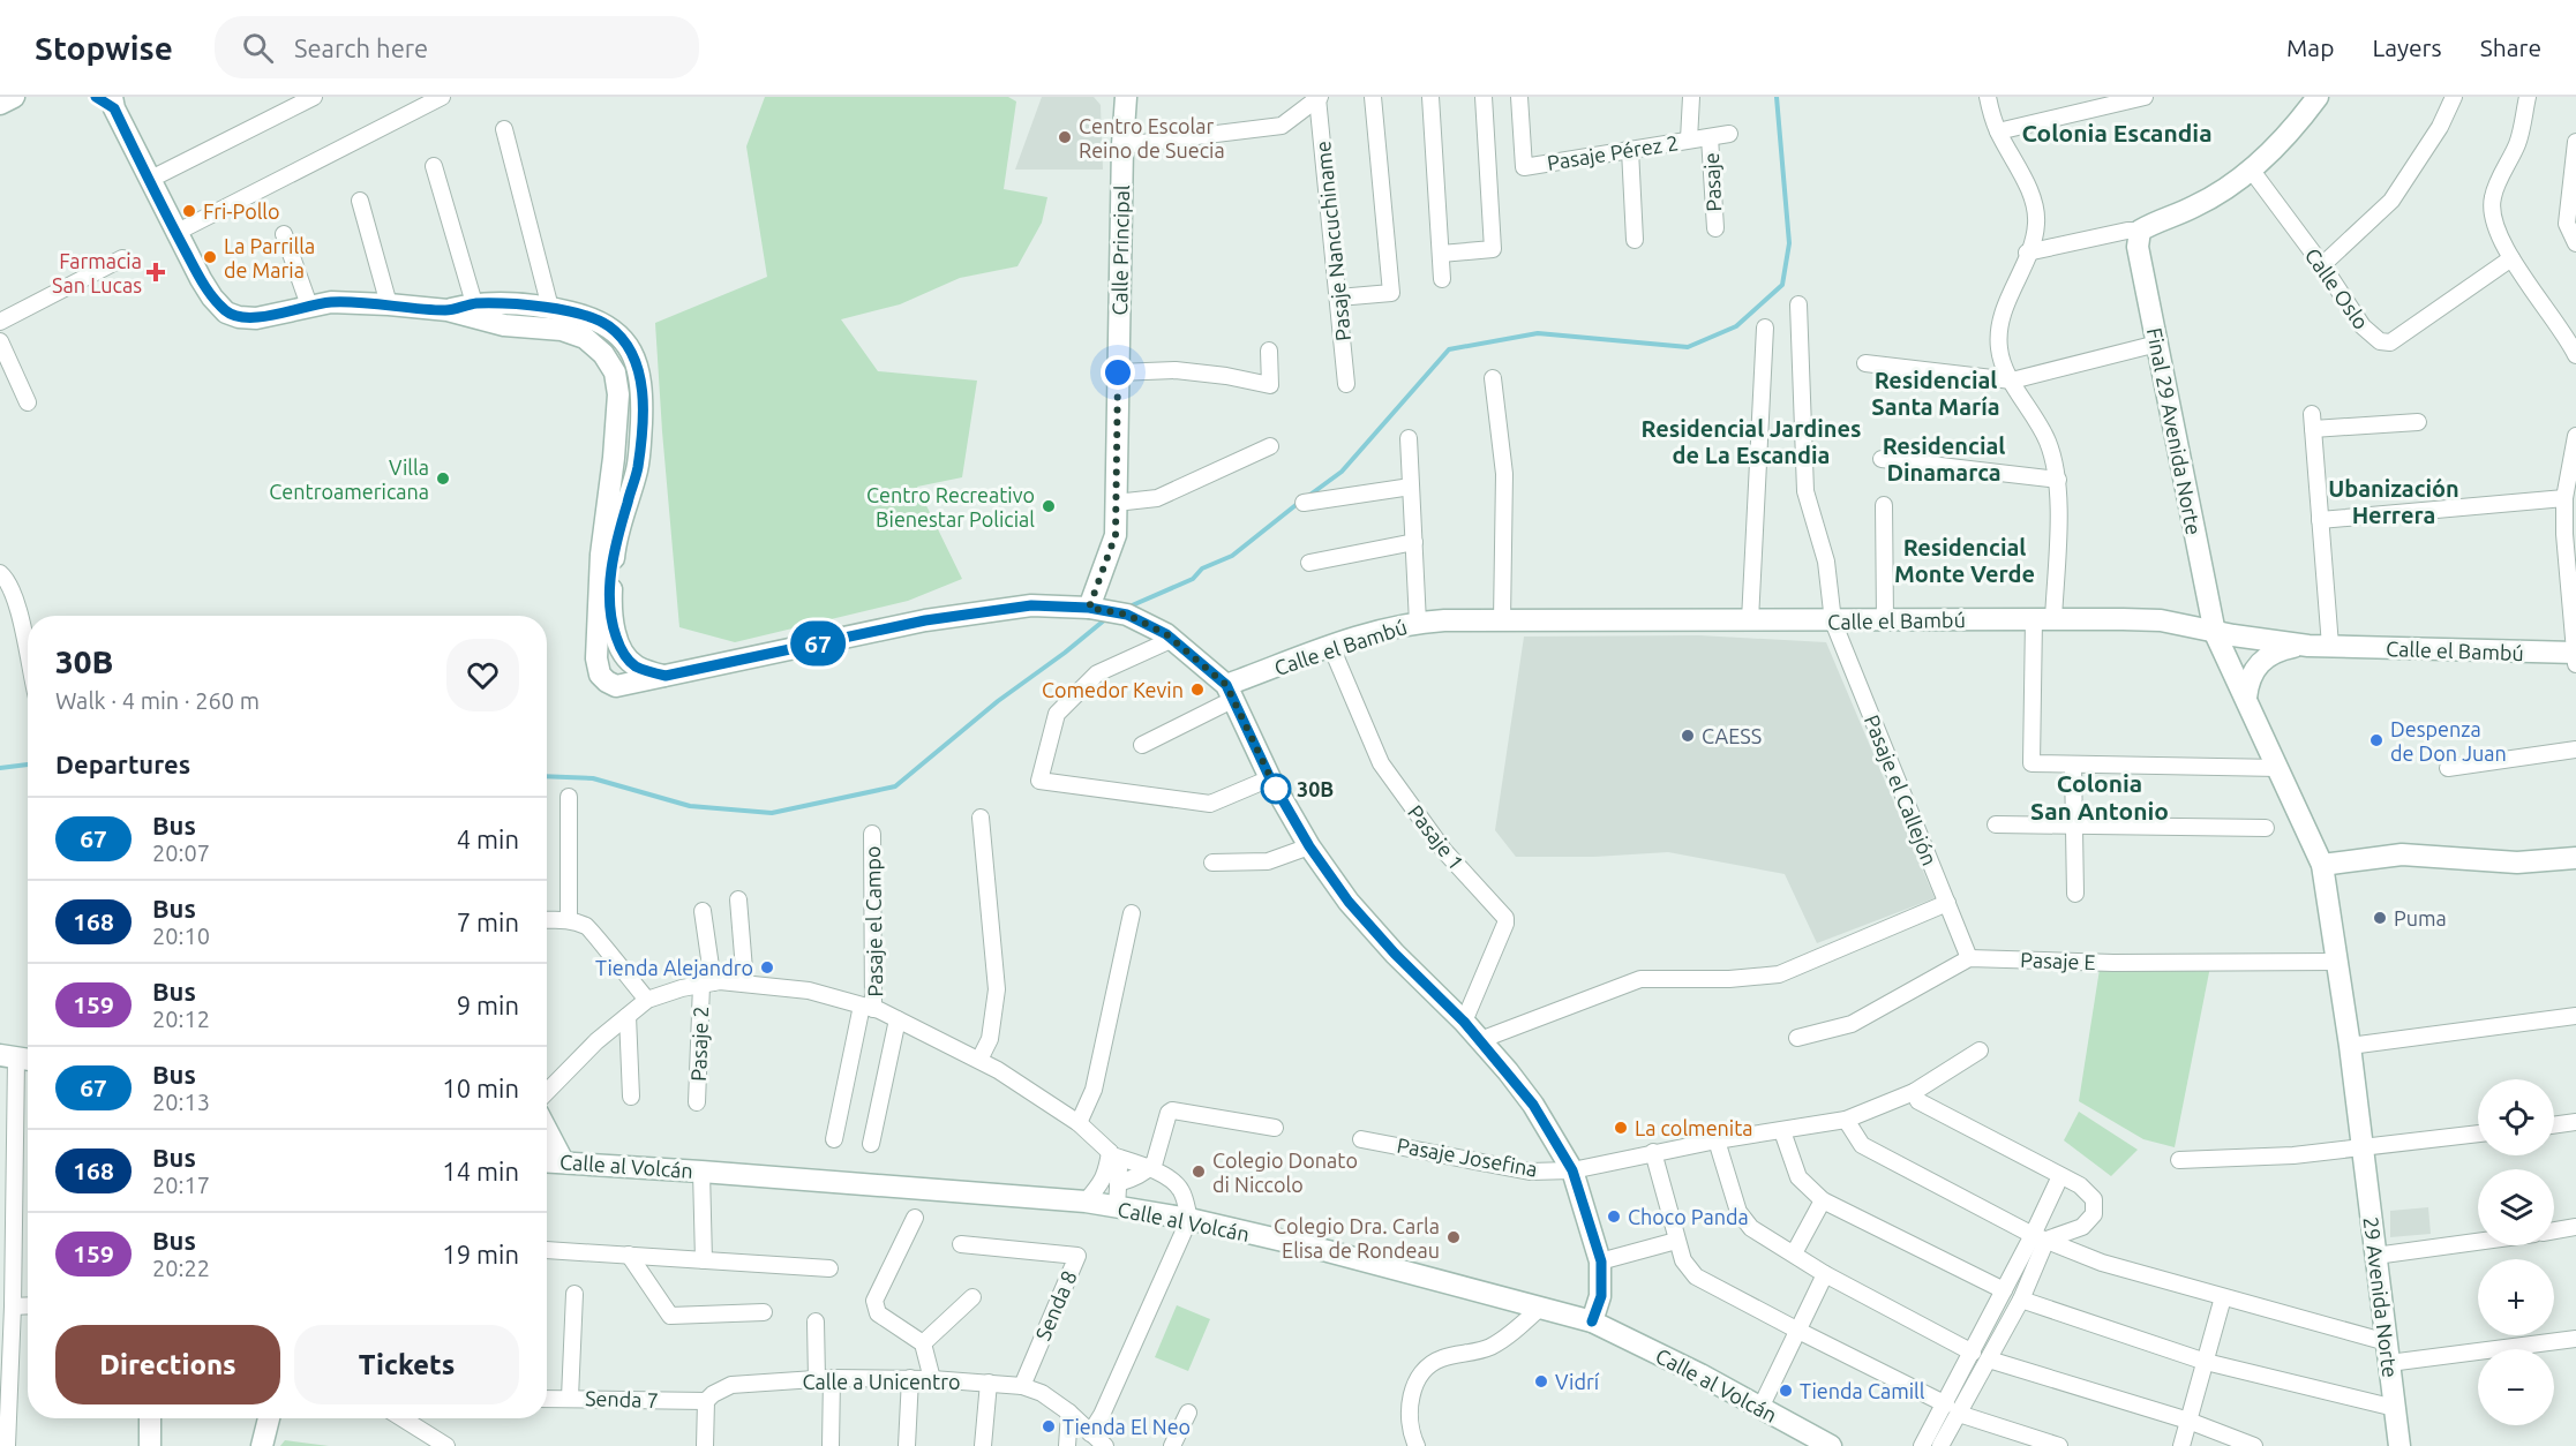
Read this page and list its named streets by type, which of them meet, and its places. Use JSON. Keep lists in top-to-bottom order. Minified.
{"streets":{"street":["Pasaje Pérez 2","Pasaje","Pasaje Nancuchiname","Calle Principal","Calle Oslo","Final 29 Avenida Norte","Calle el Bambú","Pasaje el Callejón","Pasaje 1","Pasaje el Campo","Pasaje E","Pasaje 2","Pasaje Josefina","Calle al Volcán","29 Avenida Norte","Senda 8","Calle a Unicentro","Senda 7"]},"crossings":[["Pasaje Pérez 2","Pasaje"],["Final 29 Avenida Norte","Calle el Bambú"],["Final 29 Avenida Norte","29 Avenida Norte"],["Calle el Bambú","Pasaje el Callejón"],["Calle el Bambú","Pasaje 1"],["Pasaje el Callejón","Pasaje E"],["Pasaje E","29 Avenida Norte"],["Senda 8","Calle a Unicentro"],["Calle a Unicentro","Senda 7"]],"districts":["Colonia Escandia","Residencial Santa María","Residencial Jardines de La Escandia","Residencial Dinamarca","Ubanización Herrera","Residencial Monte Verde","Colonia San Antonio"],"places":{"other":["Centro Escolar Reino de Suecia","Fri-Pollo","La Parrilla de Maria","Villa Centroamericana","Centro Recreativo Bienestar Policial","Comedor Kevin","CAESS","Despenza de Don Juan","30B","Puma","Tienda Alejandro","La colmenita","Colegio Donato di Niccolo","Choco Panda","Colegio Dra. Carla Elisa de Rondeau","Vidrí","Tienda Camill","Tienda El Neo"],"health":["Farmacia San Lucas"]},"lines":["bus line 67"],"page":{"header":"Stopwise","search":"Search here","nav":["Map","Layers","Share"],"on_map":"67","heading":[["30B","Walk · 4 min · 260 m"],"Departures"],"list":[{"mark":"67","name":"Bus","note":"20:07","value":"4 min"},{"mark":"168","name":"Bus","note":"20:10","value":"7 min"},{"mark":"159","name":"Bus","note":"20:12","value":"9 min"},{"mark":"67","name":"Bus","note":"20:13","value":"10 min"},{"mark":"168","name":"Bus","note":"20:17","value":"14 min"},{"mark":"159","name":"Bus","note":"20:22","value":"19 min"}],"map_buttons":["+","−"],"buttons":["Directions","Tickets"]}}
